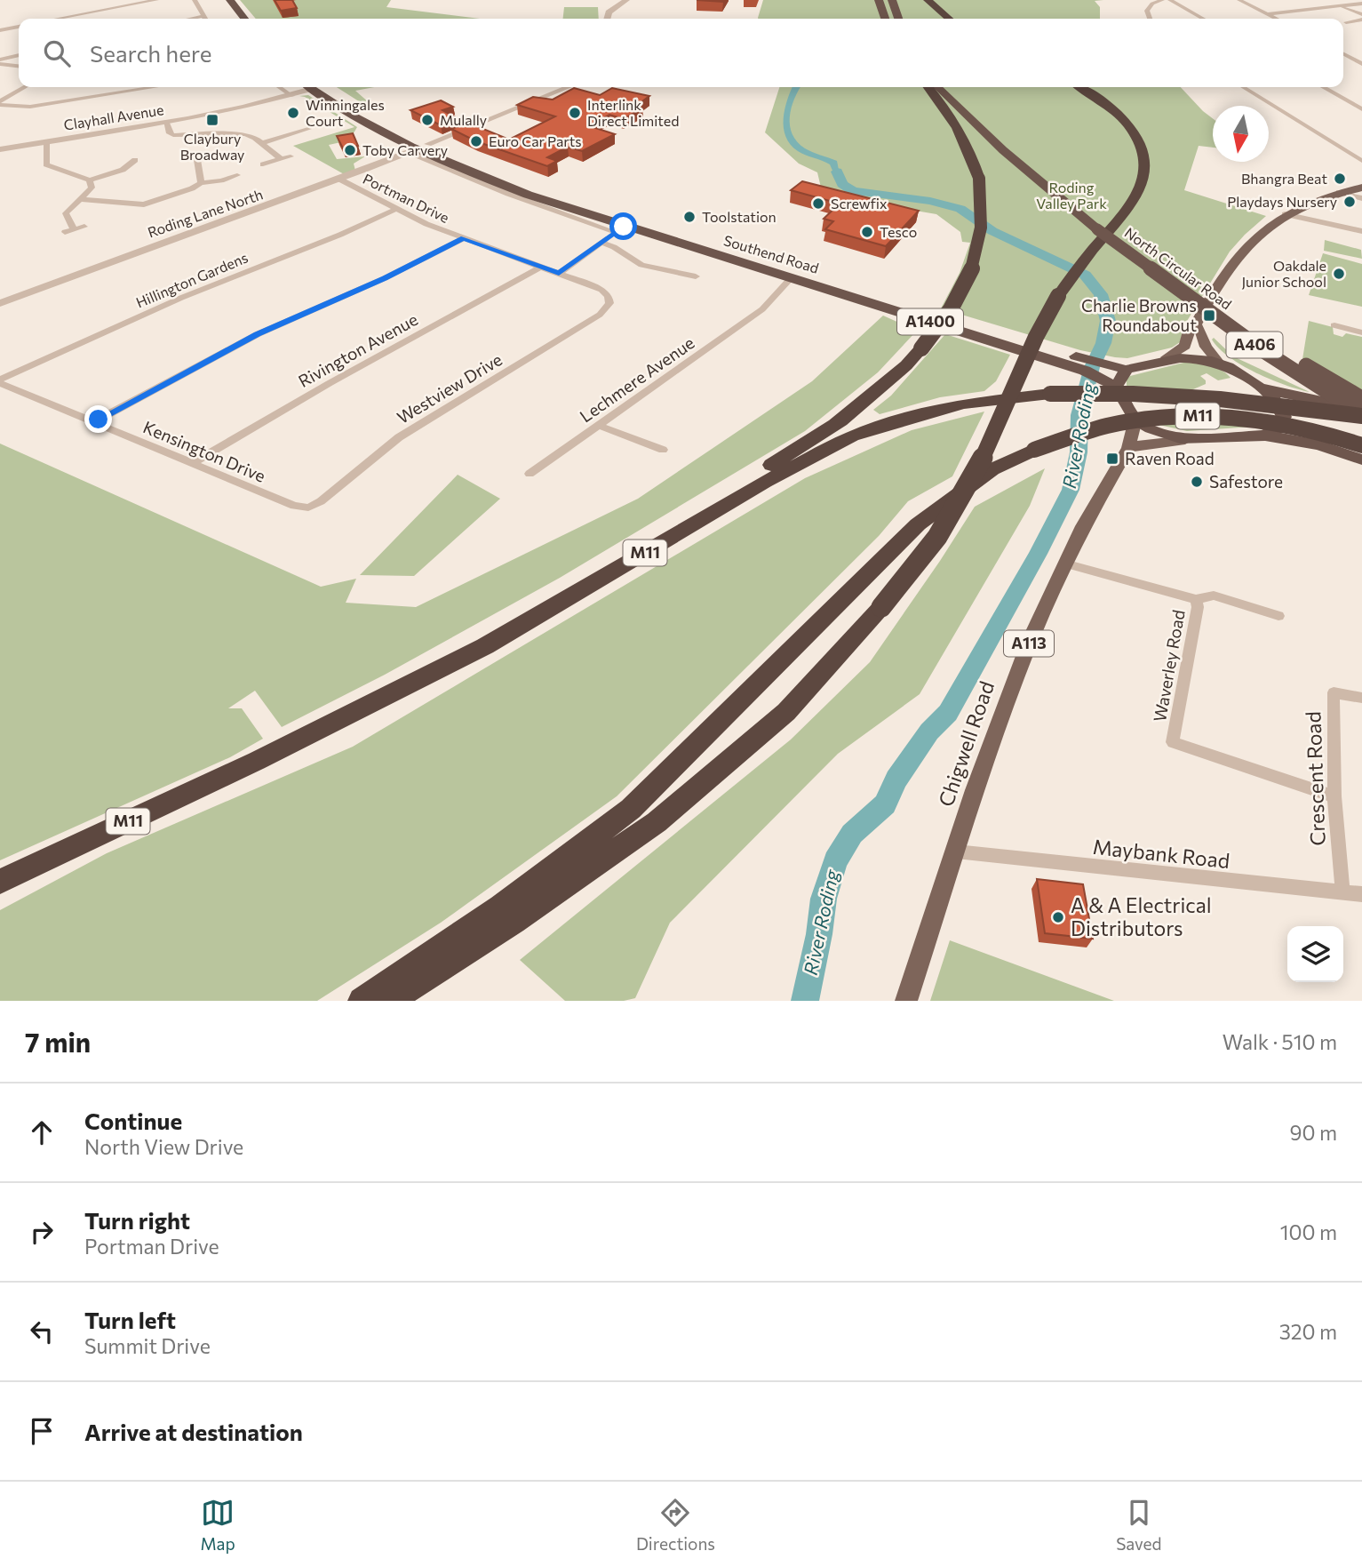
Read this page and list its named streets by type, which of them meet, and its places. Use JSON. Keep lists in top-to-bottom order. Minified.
{"streets":{"highway":["Southend Road","North Circular Road","A1400","A406","M11"],"main road":["A113","Chigwell Road"],"street":["Clayhall Avenue","Portman Drive","Roding Lane North","Hillington Gardens","Rivington Avenue","Lechmere Avenue","Westview Drive","Kensington Drive","Waverley Road","Crescent Road","Maybank Road"]},"crossings":[["Portman Drive","Roding Lane North"],["Portman Drive","Hillington Gardens"],["Portman Drive","Rivington Avenue"],["Portman Drive","Westview Drive"],["Roding Lane North","Southend Road"],["Roding Lane North","A1400"],["Southend Road","A1400"],["Southend Road","Lechmere Avenue"],["North Circular Road","M11"],["Hillington Gardens","Kensington Drive"],["Rivington Avenue","Kensington Drive"],["Westview Drive","Kensington Drive"],["Waverley Road","Chigwell Road"],["Waverley Road","Crescent Road"],["Chigwell Road","Maybank Road"],["Crescent Road","Maybank Road"]],"water":["River Roding"],"parks":["Roding Valley Park"],"places":{"other":["Winningales Court","Interlink Direct Limited","Mulally","Euro Car Parts","Toby Carvery","Bhangra Beat","Playdays Nursery","Screwfix","Toolstation","Tesco","Oakdale Junior School","Safestore","A & A Electrical Distributors"],"transit":["Claybury Broadway","Charlie Browns Roundabout","Raven Road"]},"north":"bottom","page":{"search":"Search here","heading":["7 min","Walk · 510 m"],"list":[["Continue","North View Drive","90 m"],["Turn right","Portman Drive","100 m"],["Turn left","Summit Drive","320 m"],"Arrive at destination"],"nav":["Map","Directions","Saved"]}}
